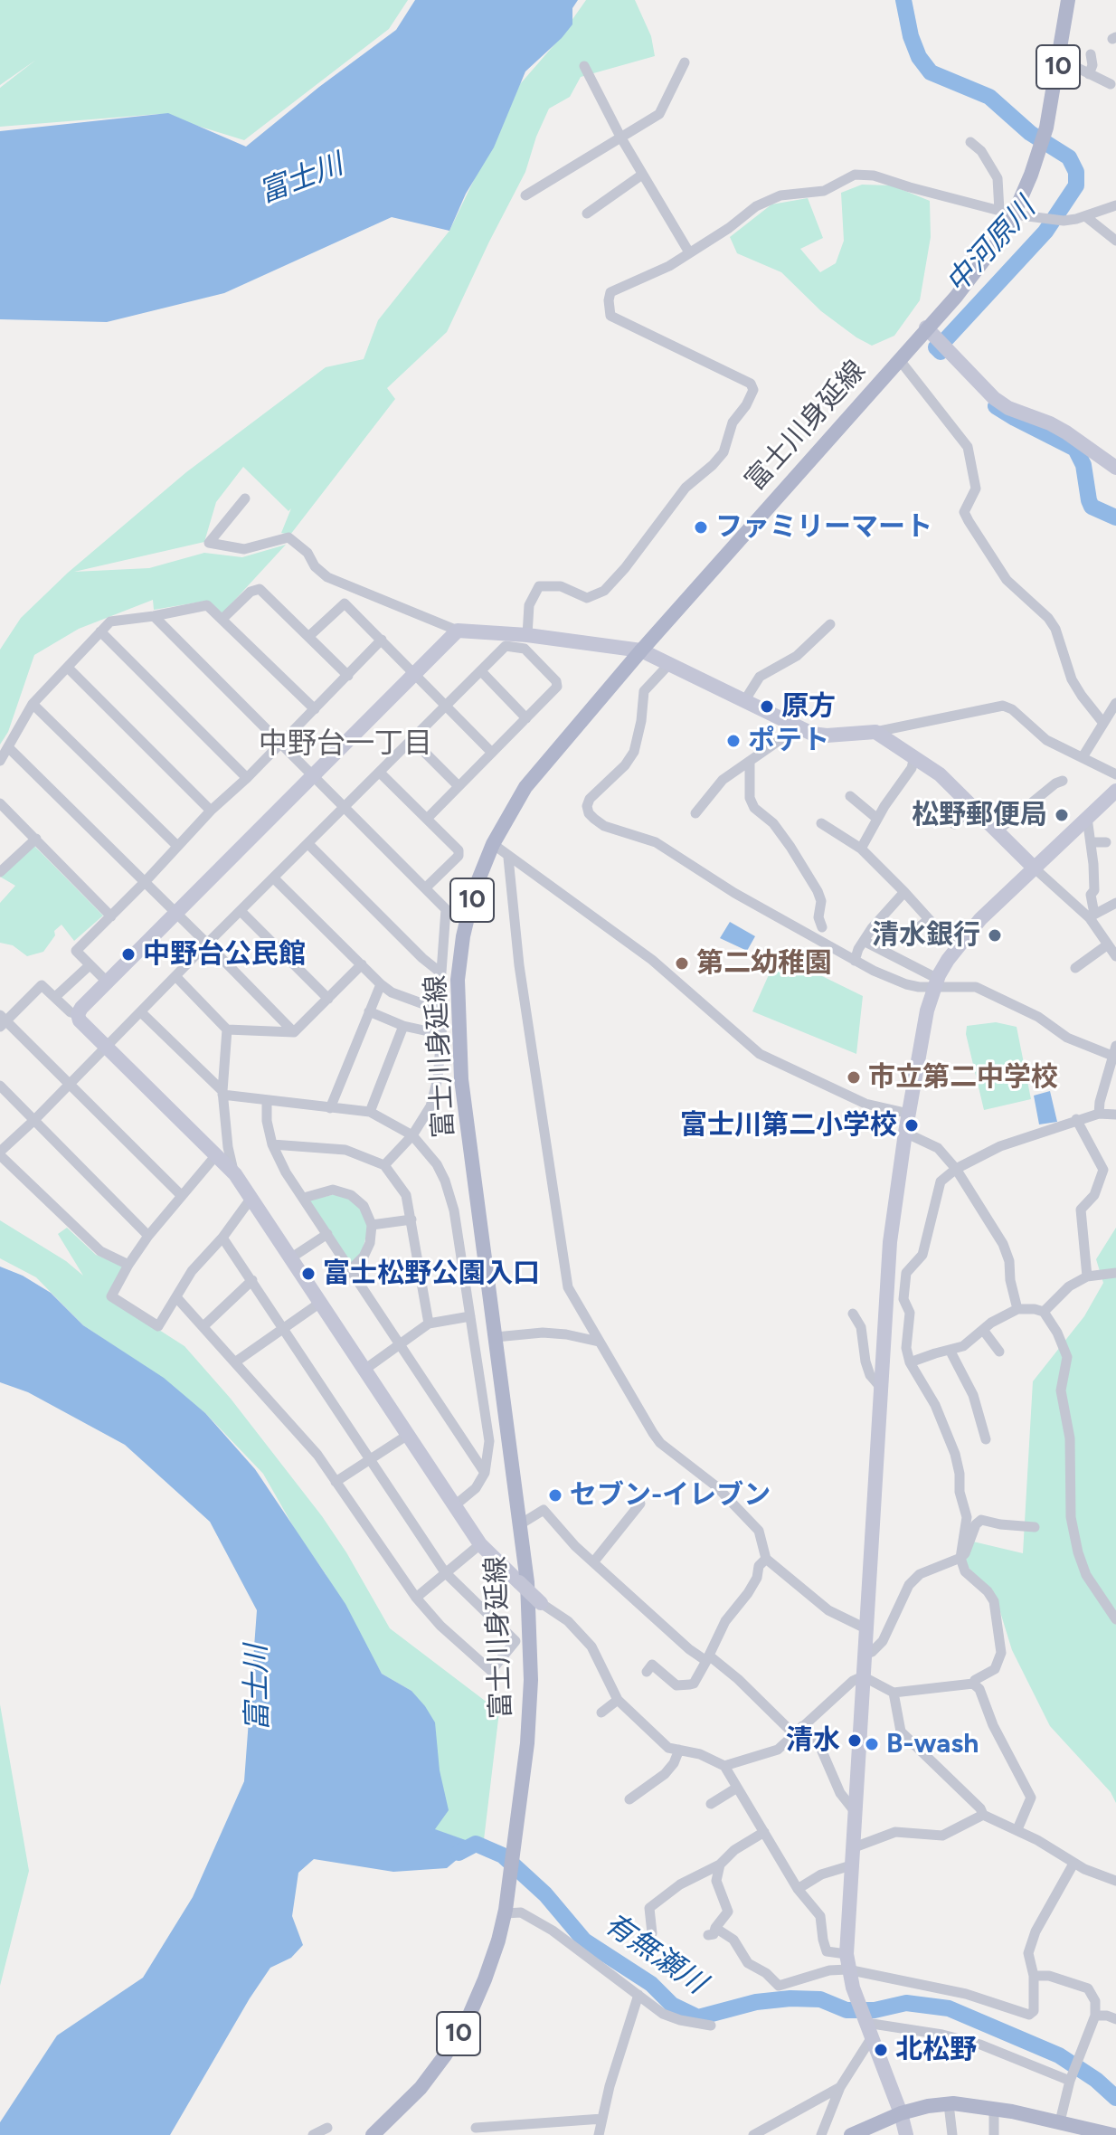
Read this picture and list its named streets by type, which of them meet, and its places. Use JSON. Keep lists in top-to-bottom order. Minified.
{"streets":{"main road":["10","富士川身延線"]},"districts":["中野台一丁目"],"water":["富士川","中河原川","有無瀬川"],"places":["ファミリーマート","原方","ポテト","松野郵便局","清水銀行","中野台公民館","第二幼稚園","市立第二中学校","富士川第二小学校","富士松野公園入口","セブン-イレブン","清水","B-wash","北松野"]}
